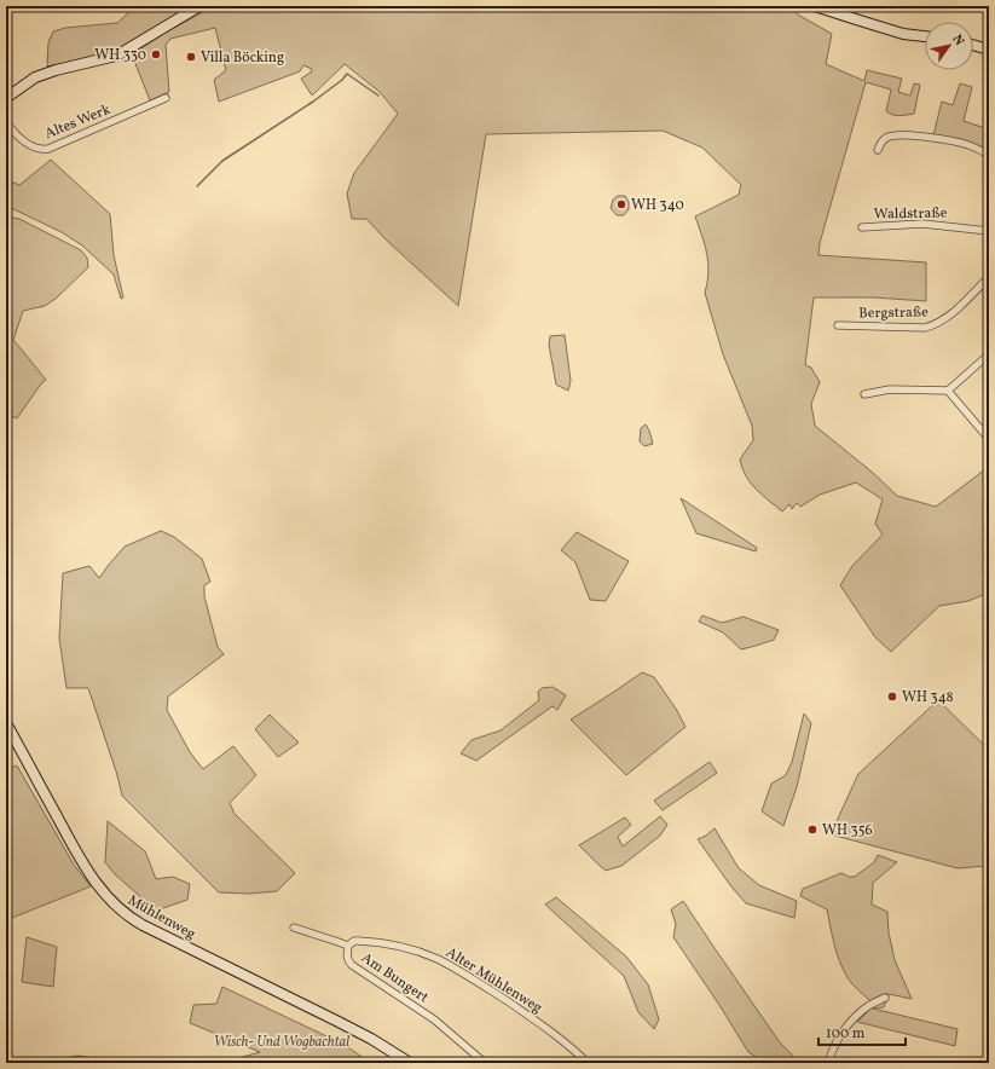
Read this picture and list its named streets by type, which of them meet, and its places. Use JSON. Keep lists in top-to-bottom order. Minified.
{"streets":{"street":["Altes Werk","Waldstraße","Bergstraße","Mühlenweg","Am Bungert","Alter Mühlenweg"]},"crossings":[["Am Bungert","Alter Mühlenweg"]],"parks":["Wisch- Und Wogbachtal"],"places":["WH 330","Villa Böcking","WH 340","WH 348","WH 356"],"scale_bar":"100 m","north":"top right"}
